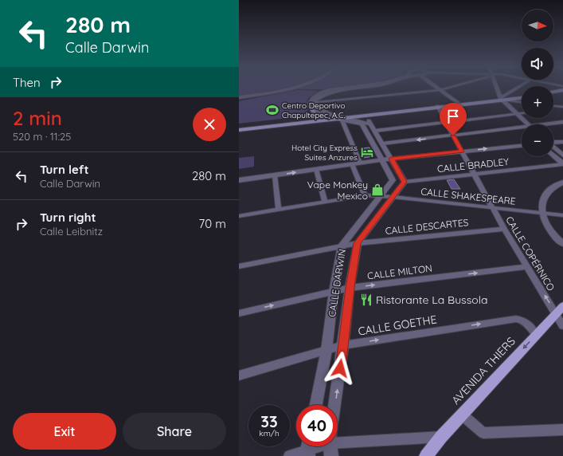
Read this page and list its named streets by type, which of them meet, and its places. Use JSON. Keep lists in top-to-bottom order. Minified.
{"streets":{"main road":["AVENIDA THIERS"],"street":["CALLE BRADLEY","CALLE SHAKESPEARE","CALLE DESCARTES","CALLE COPÉRNICO","CALLE MILTON","CALLE DARWIN","CALLE GOETHE"]},"crossings":[["CALLE BRADLEY","CALLE COPÉRNICO"],["CALLE BRADLEY","CALLE DARWIN"],["CALLE SHAKESPEARE","CALLE COPÉRNICO"],["CALLE SHAKESPEARE","CALLE DARWIN"],["CALLE DESCARTES","CALLE COPÉRNICO"],["CALLE DESCARTES","CALLE DARWIN"],["CALLE COPÉRNICO","CALLE MILTON"],["CALLE COPÉRNICO","AVENIDA THIERS"],["CALLE MILTON","CALLE DARWIN"],["CALLE DARWIN","CALLE GOETHE"],["CALLE GOETHE","AVENIDA THIERS"]],"one_way":["CALLE MILTON","CALLE GOETHE","AVENIDA THIERS"],"places":{"sports":["Centro Deportivo Chapultepec, A.C."],"hotel":["Hotel City Express Suites Anzures"],"shop":["Vape Monkey Mexico"],"restaurant":["Ristorante La Bussola"]},"north":"right","page":{"turn":["280 m","Calle Darwin"],"map_buttons":["+","−"],"then":"Then","heading":["2 min","520 m · 11:25"],"list":[{"name":"Turn left","note":"Calle Darwin","value":"280 m"},{"name":"Turn right","note":"Calle Leibnitz","value":"70 m"}],"speed":"33 km/h","limit":"40","buttons":["Exit","Share"]}}
